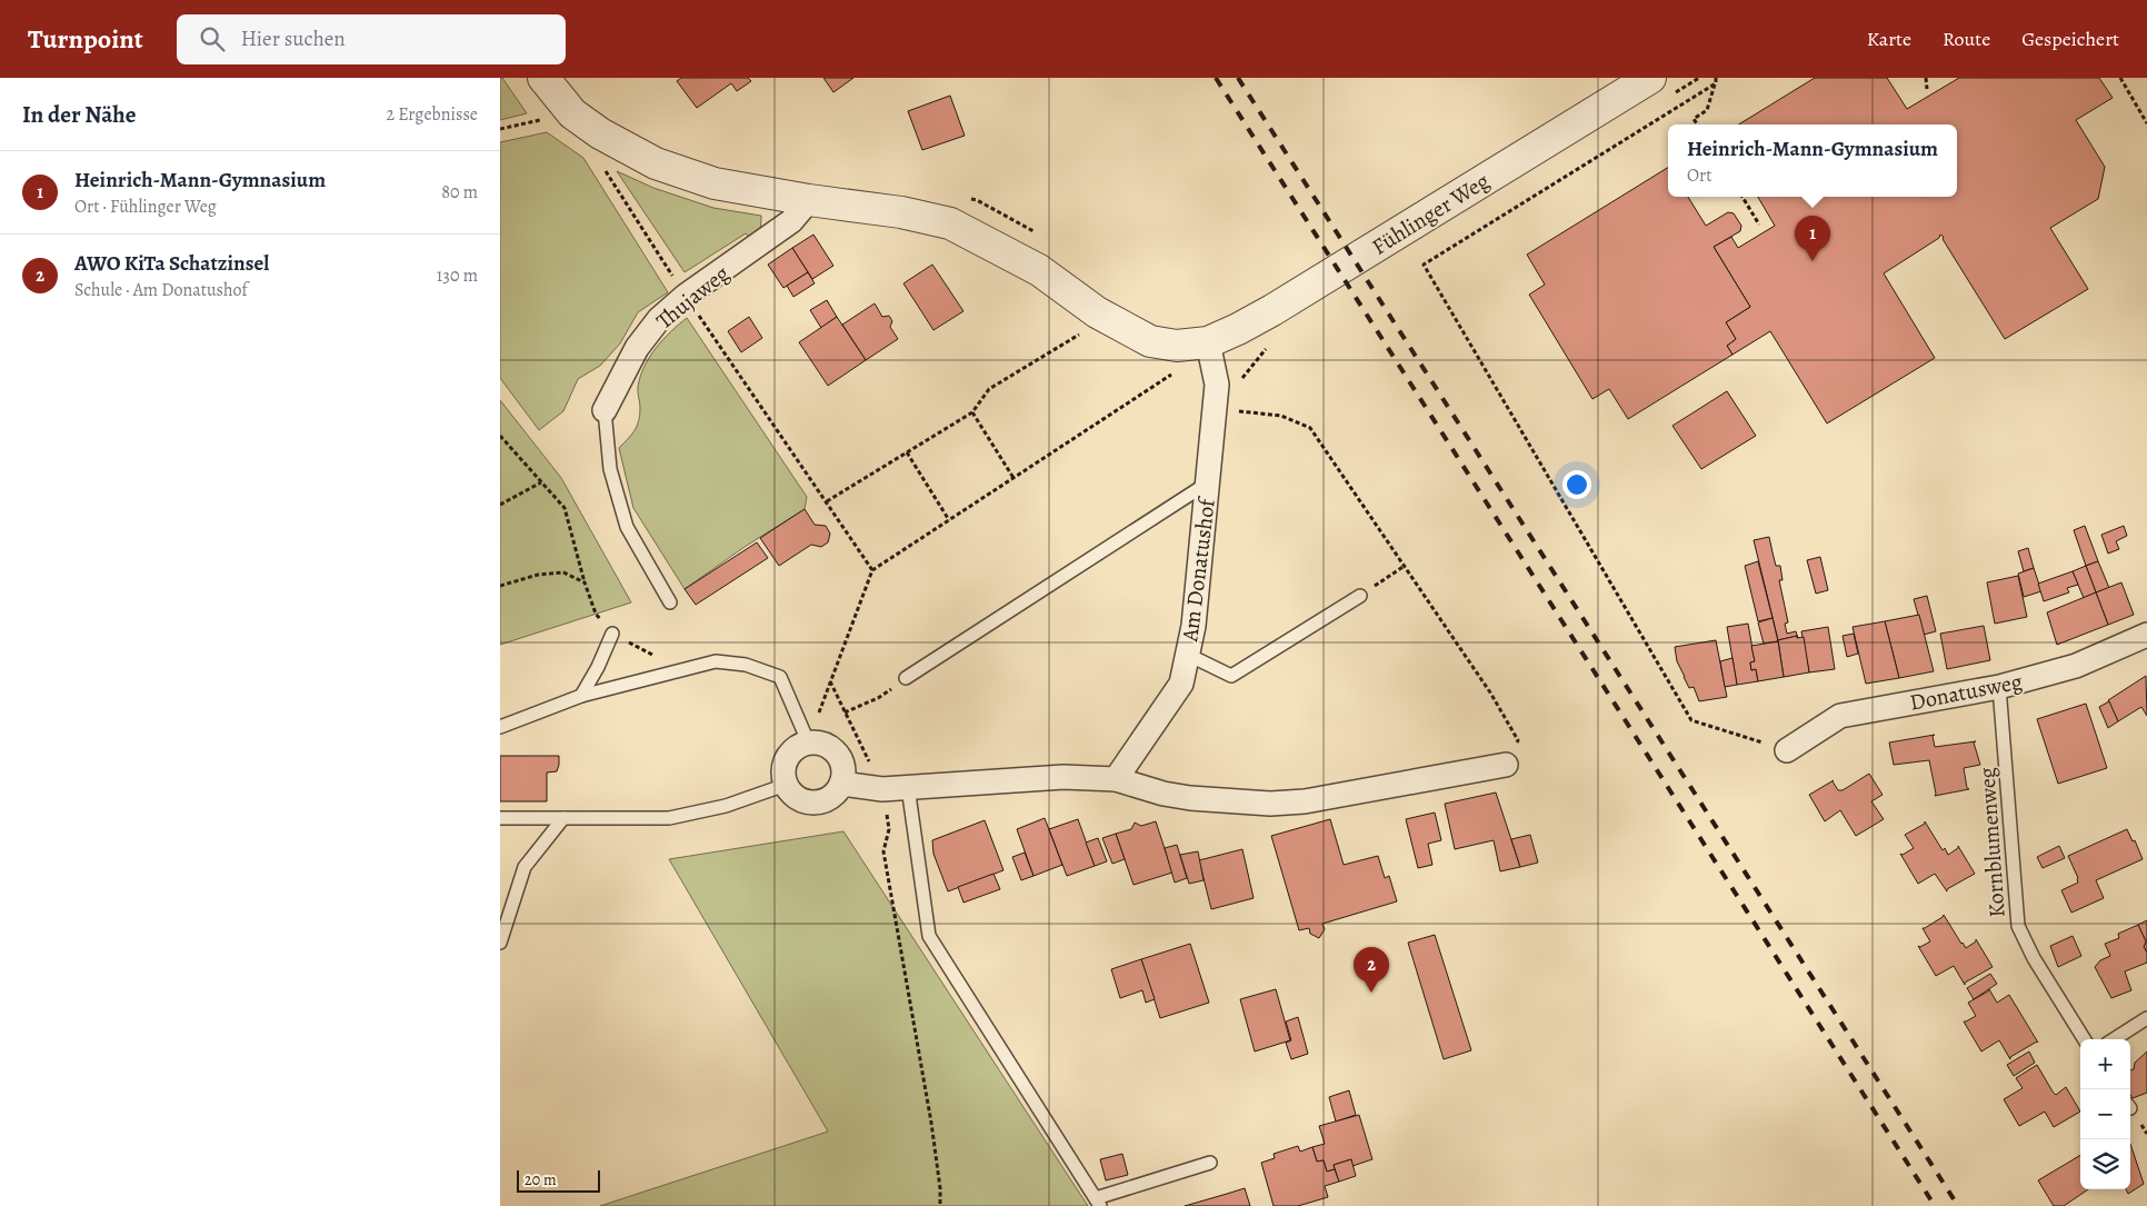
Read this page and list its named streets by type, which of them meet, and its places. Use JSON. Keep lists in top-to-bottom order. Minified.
{"streets":{"street":["Fühlinger Weg","Thujaweg","Am Donatushof","Donatusweg"],"lane":["Kornblumenweg"]},"crossings":[["Fühlinger Weg","Am Donatushof"],["Donatusweg","Kornblumenweg"]],"scale_bar":"20 m","page":{"header":"Turnpoint","search":"Hier suchen","nav":["Karte","Route","Gespeichert"],"heading":["In der Nähe","2 Ergebnisse"],"popup":["Heinrich-Mann-Gymnasium","Ort"],"list":[{"mark":"1","name":"Heinrich-Mann-Gymnasium","note":"Ort · Fühlinger Weg","value":"80 m"},{"mark":"2","name":"AWO KiTa Schatzinsel","note":"Schule · Am Donatushof","value":"130 m"}],"pins":["1","2"],"map_buttons":["+","−"],"scale":"20 m"}}
